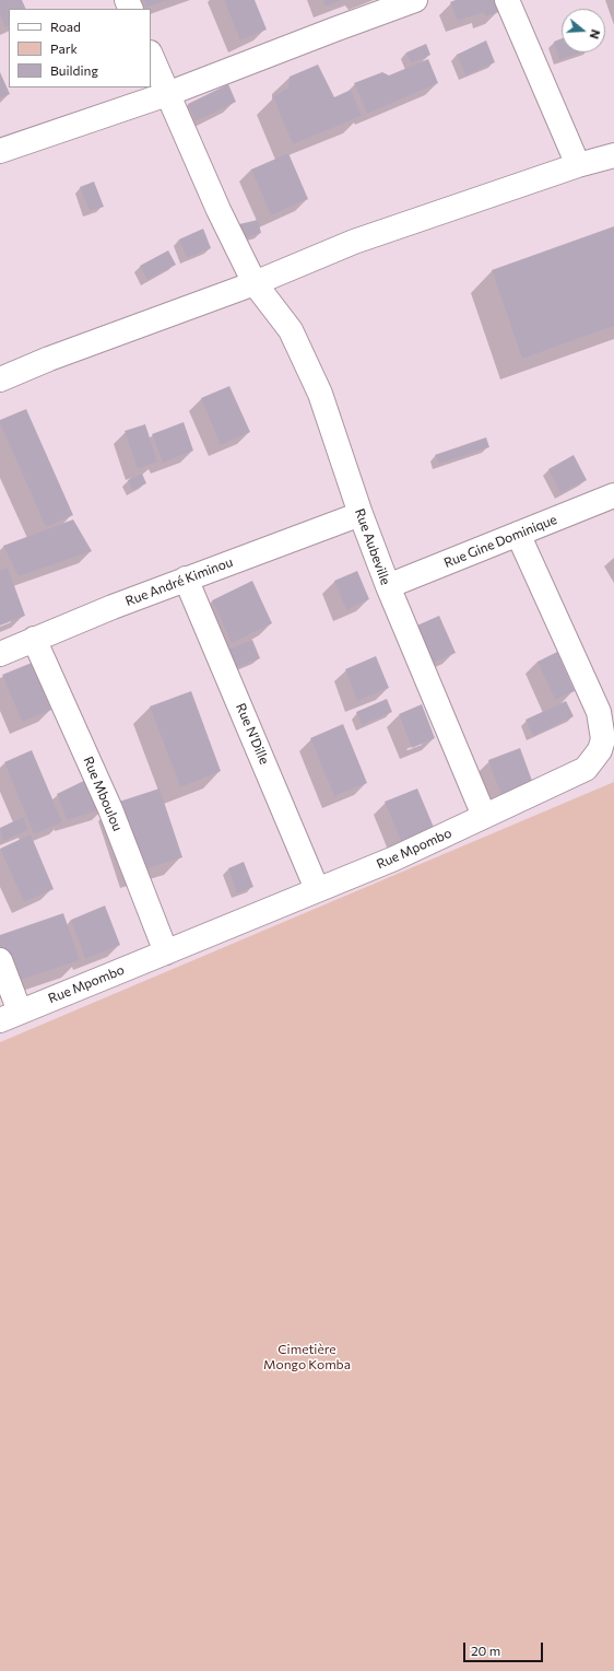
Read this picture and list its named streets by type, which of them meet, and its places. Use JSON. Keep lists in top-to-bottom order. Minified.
{"streets":{"street":["Rue Gine Dominique","Rue Aubeville","Rue André Kiminou","Rue N'Dille","Rue Mboulou","Rue Mpombo"]},"crossings":[["Rue Gine Dominique","Rue Aubeville"],["Rue Gine Dominique","Rue Mpombo"],["Rue Aubeville","Rue André Kiminou"],["Rue Aubeville","Rue Mpombo"],["Rue André Kiminou","Rue N'Dille"],["Rue André Kiminou","Rue Mboulou"],["Rue N'Dille","Rue Mpombo"],["Rue Mboulou","Rue Mpombo"]],"parks":["Cimetière Mongo Komba"],"legend":["Road","Park","Building"],"scale_bar":"20 m","north":"right"}
